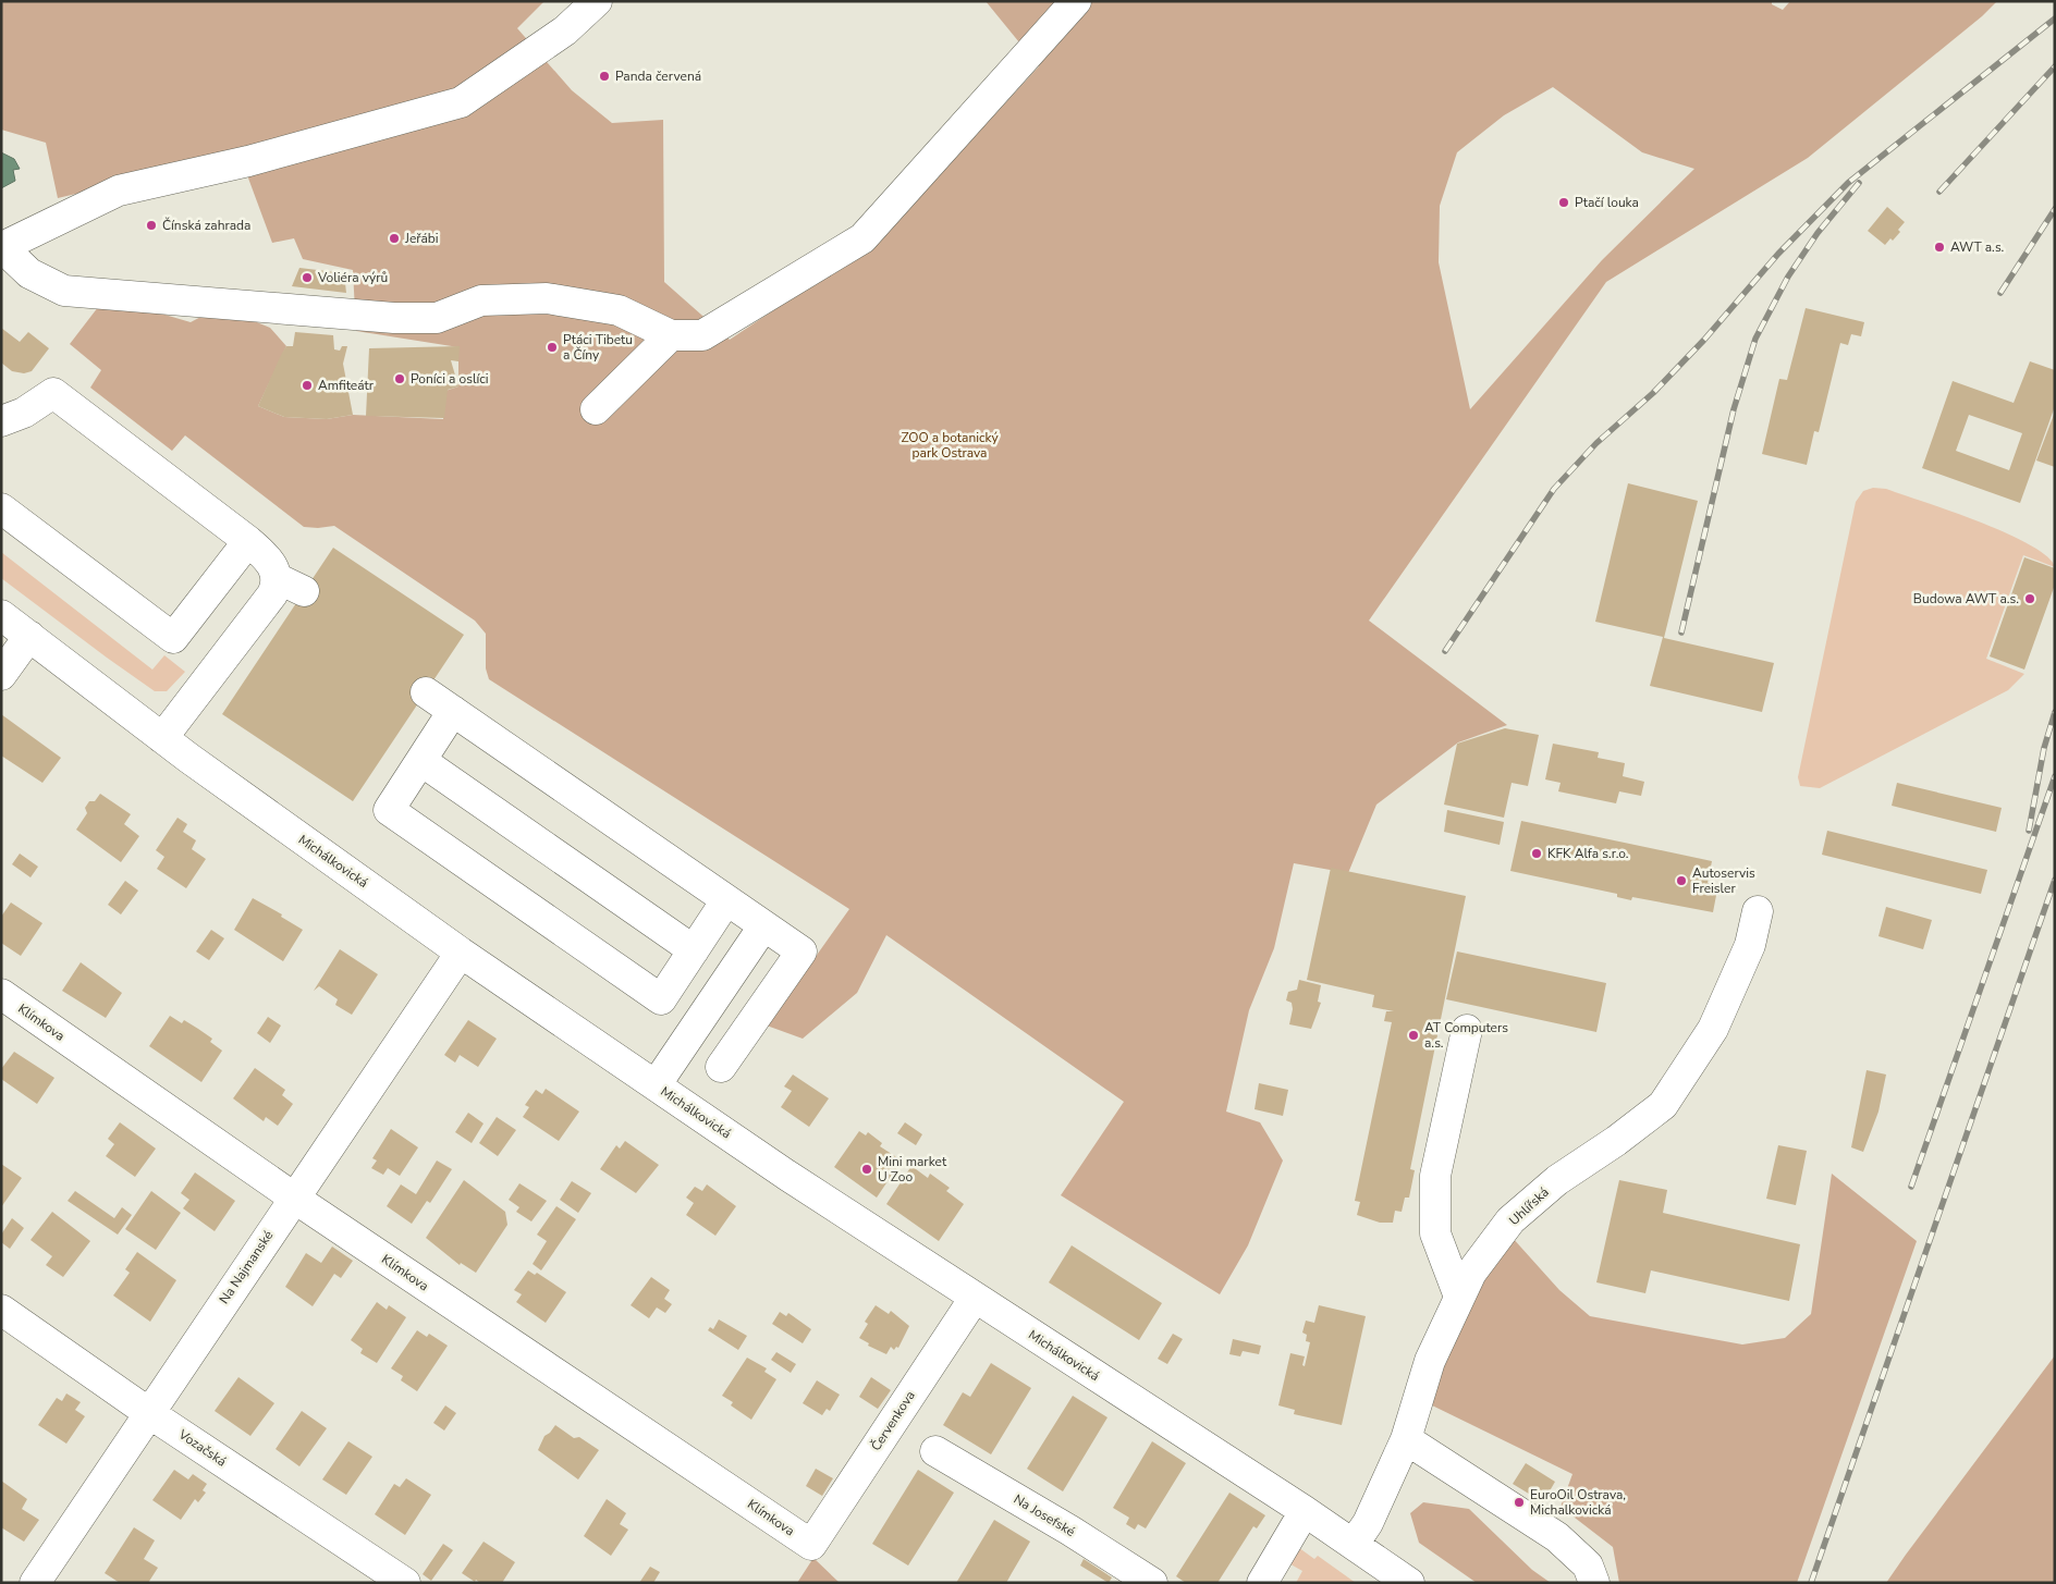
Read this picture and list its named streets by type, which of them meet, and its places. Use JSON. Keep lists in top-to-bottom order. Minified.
{"streets":{"street":["Michálkovická","Klímkova","Uhlířská","Na Najmanské","Červenkova","Vozačská","Na Josefské"]},"crossings":[["Michálkovická","Uhlířská"],["Michálkovická","Na Najmanské"],["Michálkovická","Červenkova"],["Klímkova","Na Najmanské"],["Klímkova","Červenkova"],["Na Najmanské","Vozačská"]],"parks":["ZOO a botanický park Ostrava"],"places":["Panda červená","Ptačí louka","Čínská zahrada","Jeřábi","AWT a.s.","Voliéra výrů","Ptáci Tibetu a Číny","Poníci a oslíci","Amfiteátr","Budowa AWT a.s.","KFK Alfa s.r.o.","Autoservis Freisler","AT Computers a.s.","Mini market U Zoo","EuroOil Ostrava, Michalkovická"]}
